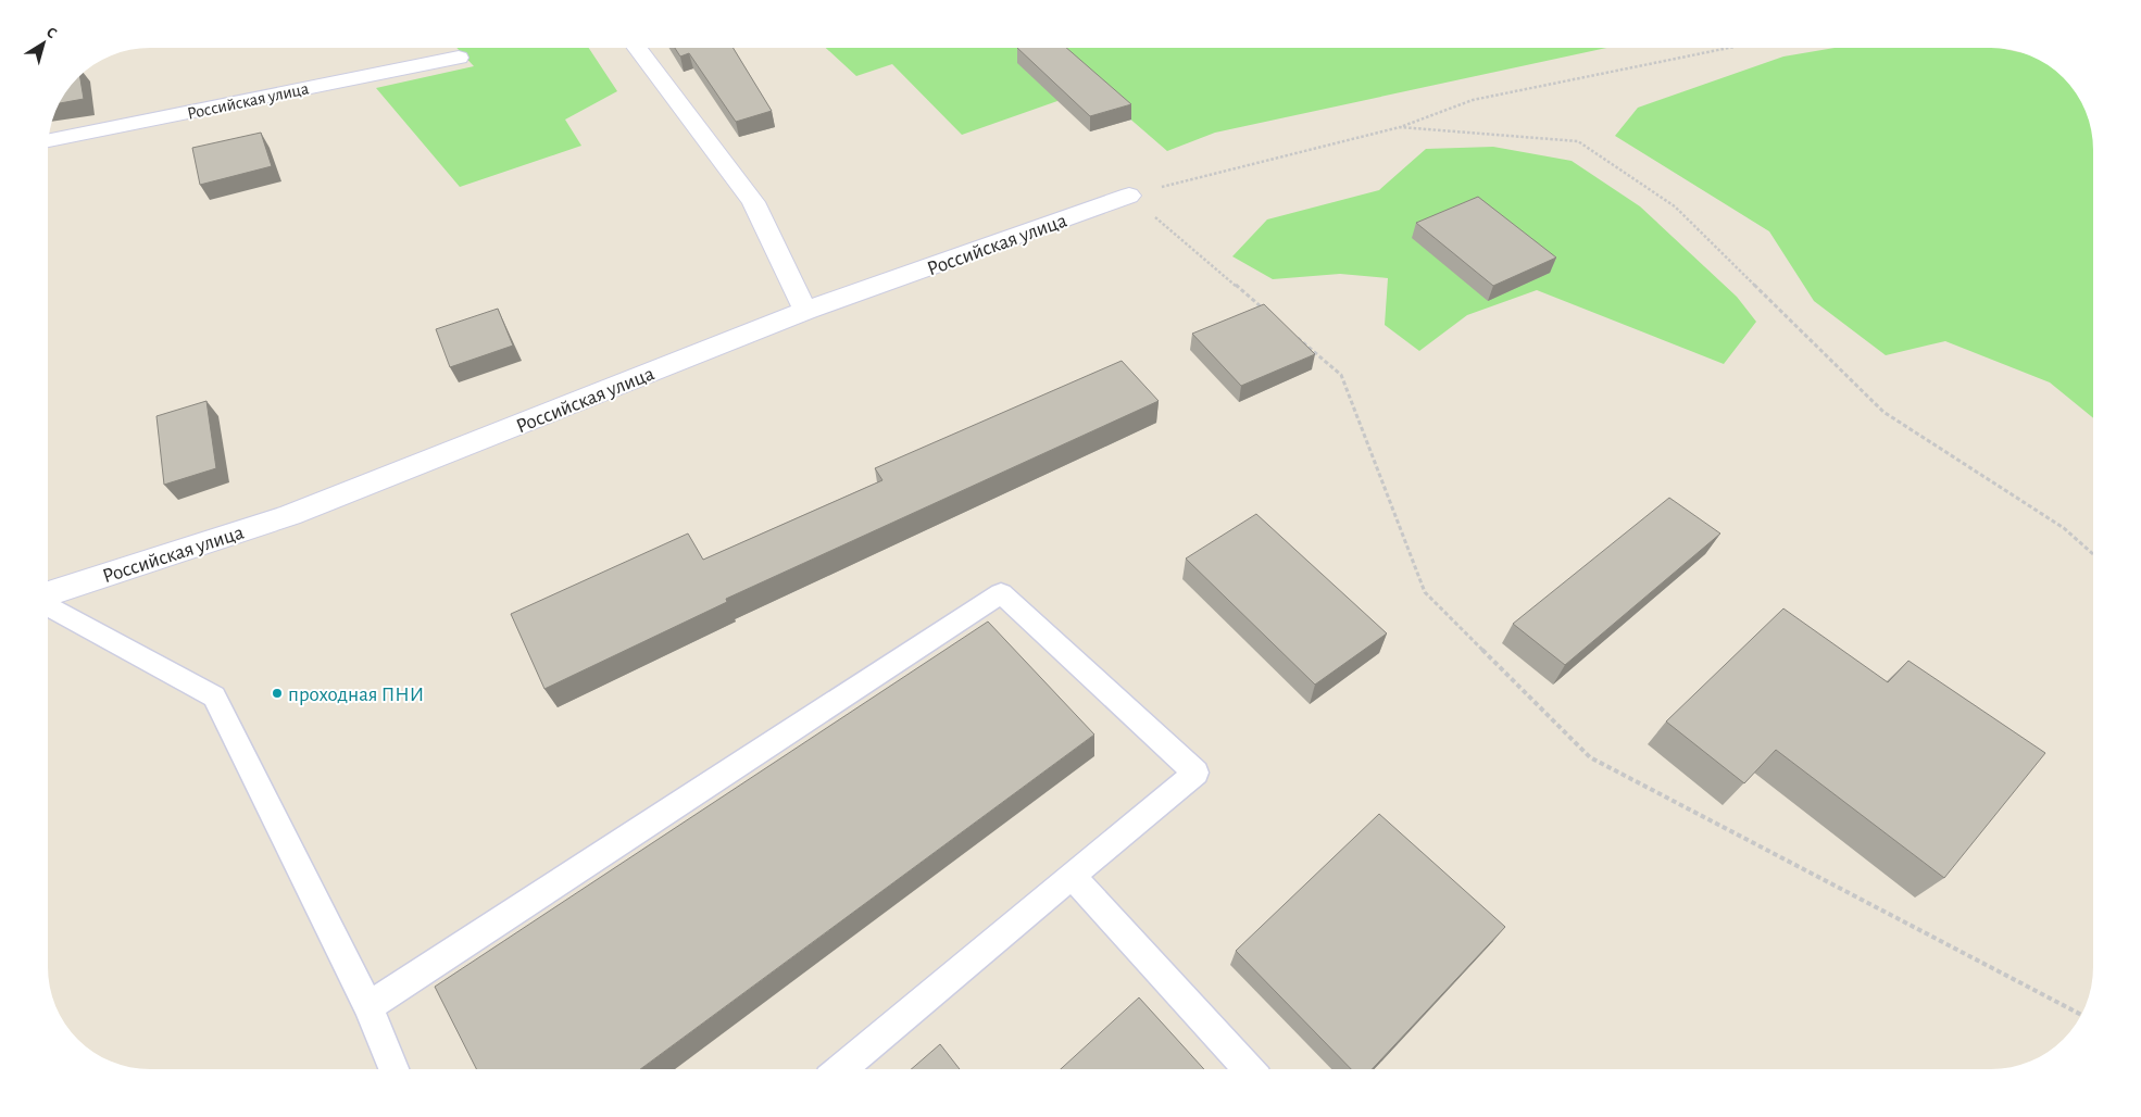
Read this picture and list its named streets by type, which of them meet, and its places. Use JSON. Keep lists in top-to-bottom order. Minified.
{"streets":{"street":["Российская улица"]},"places":["проходная ПНИ"],"north":"top right"}
